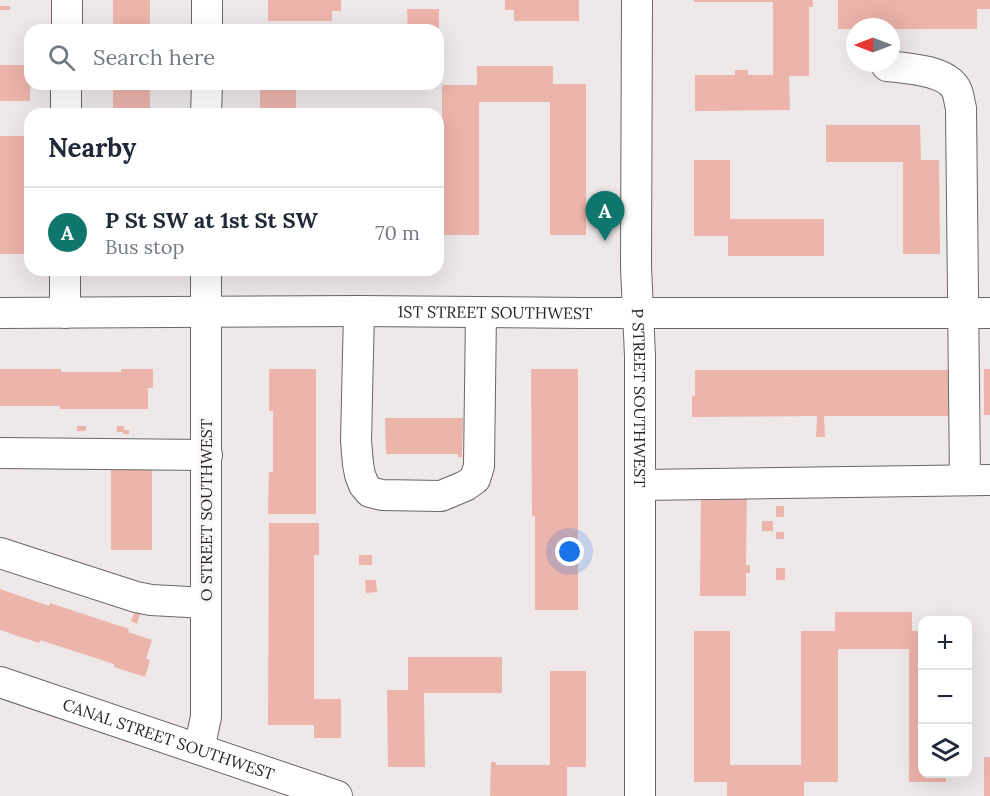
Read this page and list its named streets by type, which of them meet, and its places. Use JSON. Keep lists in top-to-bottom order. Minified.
{"streets":{"street":["1ST STREET SOUTHWEST","P STREET SOUTHWEST","O STREET SOUTHWEST","CANAL STREET SOUTHWEST"]},"crossings":[["1ST STREET SOUTHWEST","P STREET SOUTHWEST"],["1ST STREET SOUTHWEST","O STREET SOUTHWEST"],["O STREET SOUTHWEST","CANAL STREET SOUTHWEST"]],"north":"left","page":{"search":"Search here","heading":"Nearby","list":[{"mark":"A","name":"P St SW at 1st St SW","note":"Bus stop","value":"70 m"}],"pins":"A","map_buttons":["+","−"]}}
